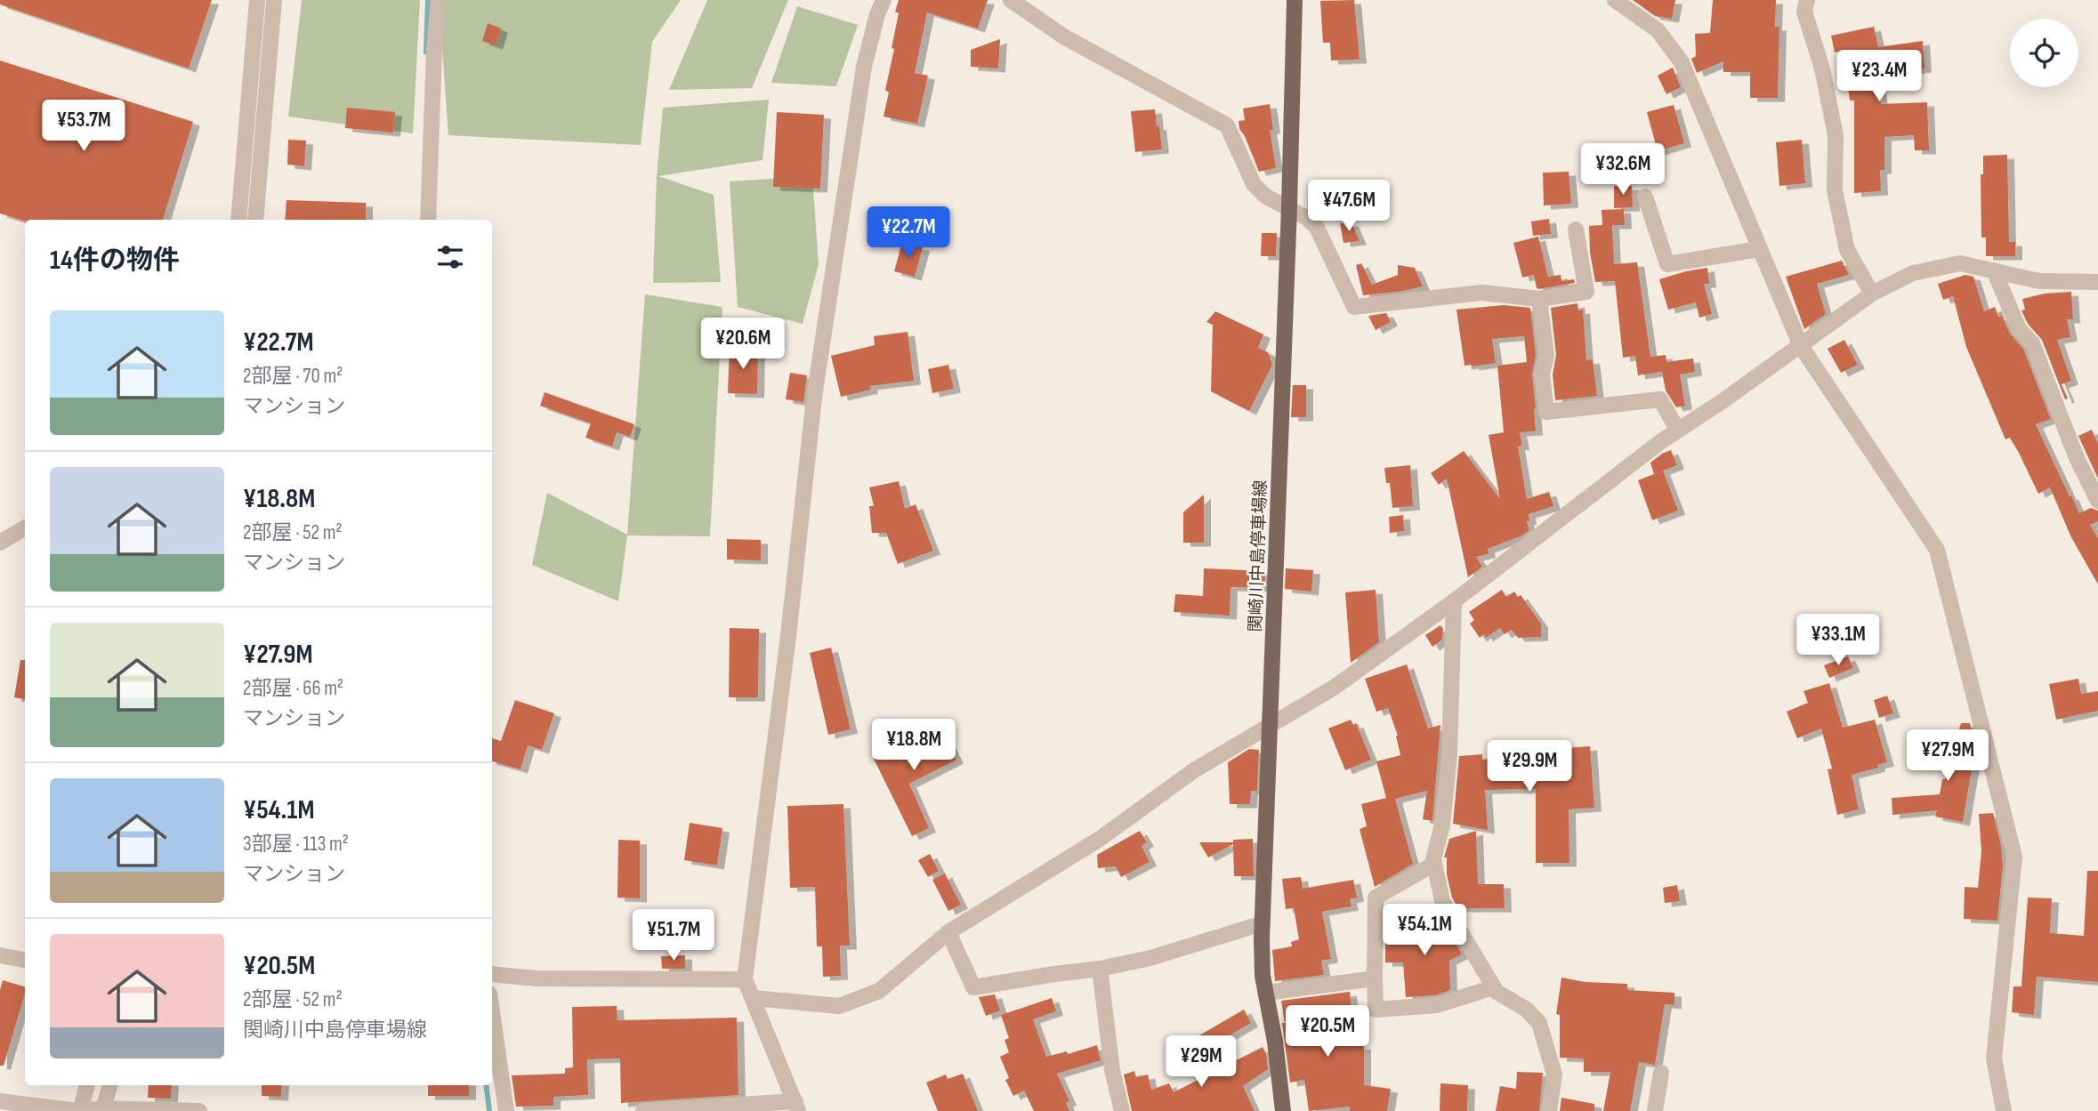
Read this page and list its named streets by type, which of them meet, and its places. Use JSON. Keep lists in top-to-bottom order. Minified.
{"streets":{"main road":["関崎川中島停車場線"]},"page":{"price":["¥23.4M","¥53.7M","¥32.6M","¥47.6M","¥22.7M","¥20.6M","¥33.1M","¥18.8M","¥27.9M","¥29.9M","¥54.1M","¥51.7M","¥20.5M","¥29M"],"heading":"14件の物件","list":[{"name":"¥22.7M","note":"2部屋 · 70 m² · マンション"},{"name":"¥18.8M","note":"2部屋 · 52 m² · マンション"},{"name":"¥27.9M","note":"2部屋 · 66 m² · マンション"},{"name":"¥54.1M","note":"3部屋 · 113 m² · マンション"},{"name":"¥20.5M","note":"2部屋 · 52 m² · 関崎川中島停車場線"}]}}
